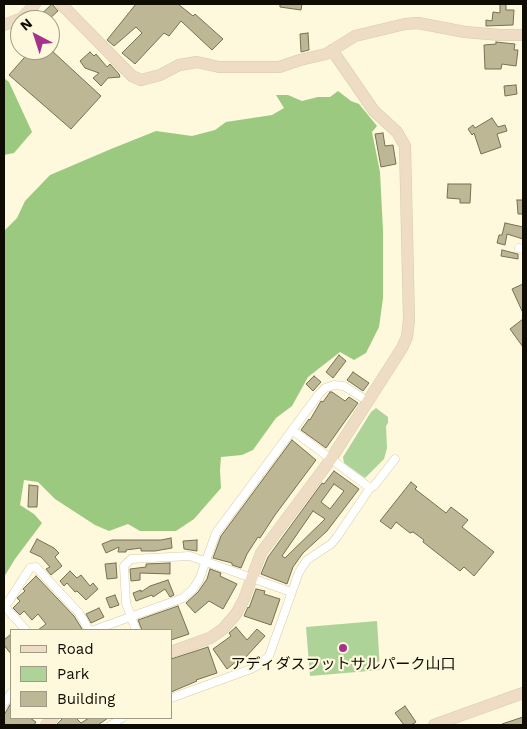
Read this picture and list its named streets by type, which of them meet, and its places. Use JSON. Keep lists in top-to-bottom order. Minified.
{"places":["アディダスフットサルパーク山口"],"legend":["Road","Park","Building"],"north":"top left"}
